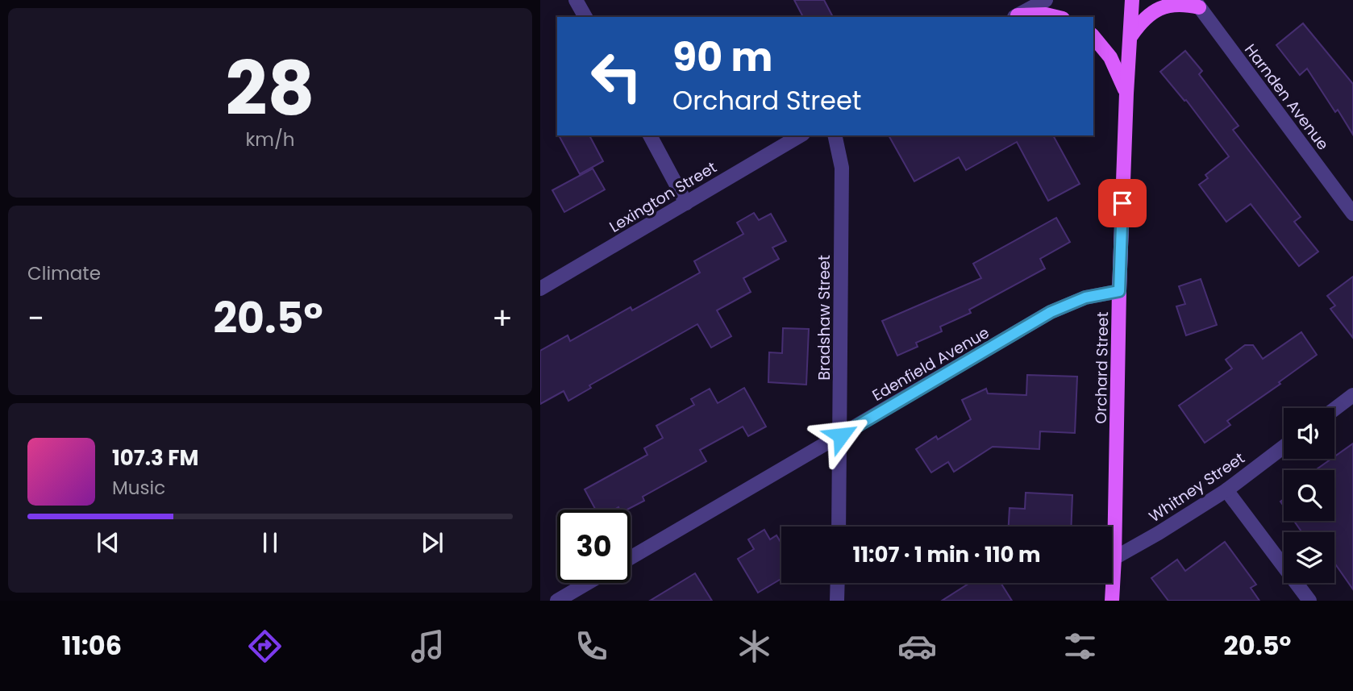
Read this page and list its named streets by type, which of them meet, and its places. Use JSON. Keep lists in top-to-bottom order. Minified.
{"streets":{"main road":["Orchard Street"],"street":["Harnden Avenue","Lexington Street","Bradshaw Street","Edenfield Avenue","Whitney Street"]},"crossings":[["Bradshaw Street","Edenfield Avenue"],["Edenfield Avenue","Orchard Street"],["Orchard Street","Whitney Street"]],"page":{"tile":[["28","km/h"],"Climate"],"turn":["90 m","Orchard Street"],"heat":["−","20.5°","+"],"song":["107.3 FM","Music"],"limit":"30","trip":"11:07 · 1 min · 110 m","tabs":["11:06","20.5°"]}}
